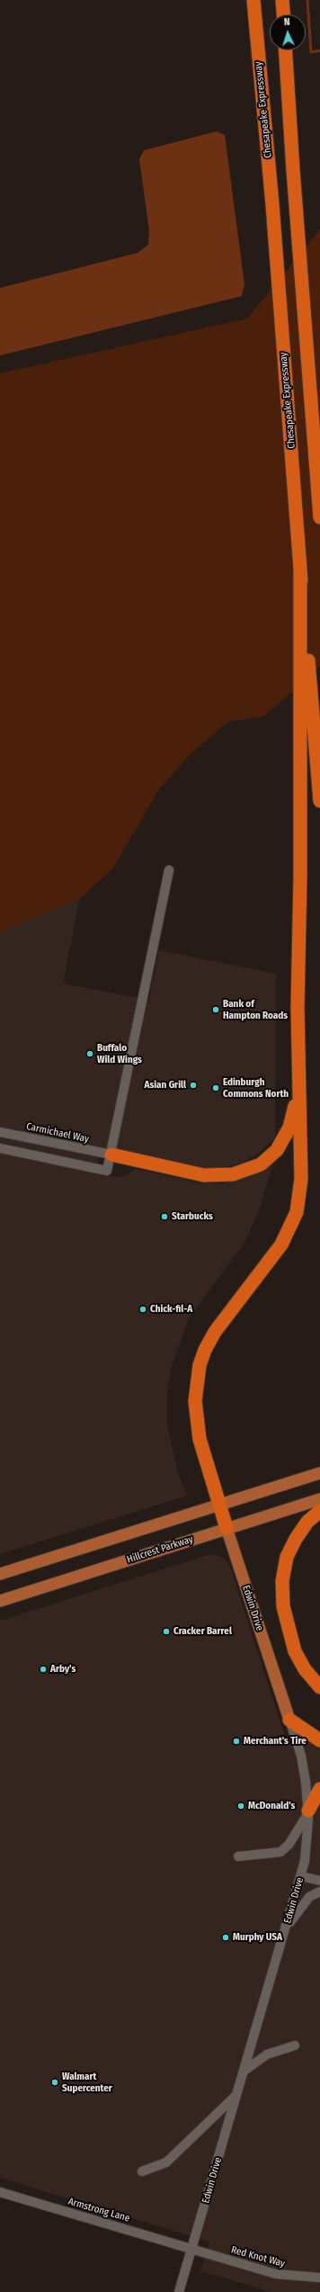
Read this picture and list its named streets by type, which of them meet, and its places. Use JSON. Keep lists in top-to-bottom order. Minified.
{"streets":{"highway":["Chesapeake Expressway"],"main road":["Hillcrest Parkway","Edwin Drive"],"street":["Carmichael Way","Armstrong Lane","Red Knot Way"]},"crossings":[["Hillcrest Parkway","Edwin Drive"],["Edwin Drive","Armstrong Lane"],["Edwin Drive","Red Knot Way"],["Armstrong Lane","Red Knot Way"]],"places":["Bank of Hampton Roads","Buffalo Wild Wings","Asian Grill","Edinburgh Commons North","Starbucks","Chick-fil-A","Cracker Barrel","Arby's","Merchant's Tire","McDonald's","Murphy USA","Walmart Supercenter"],"north":"top"}
